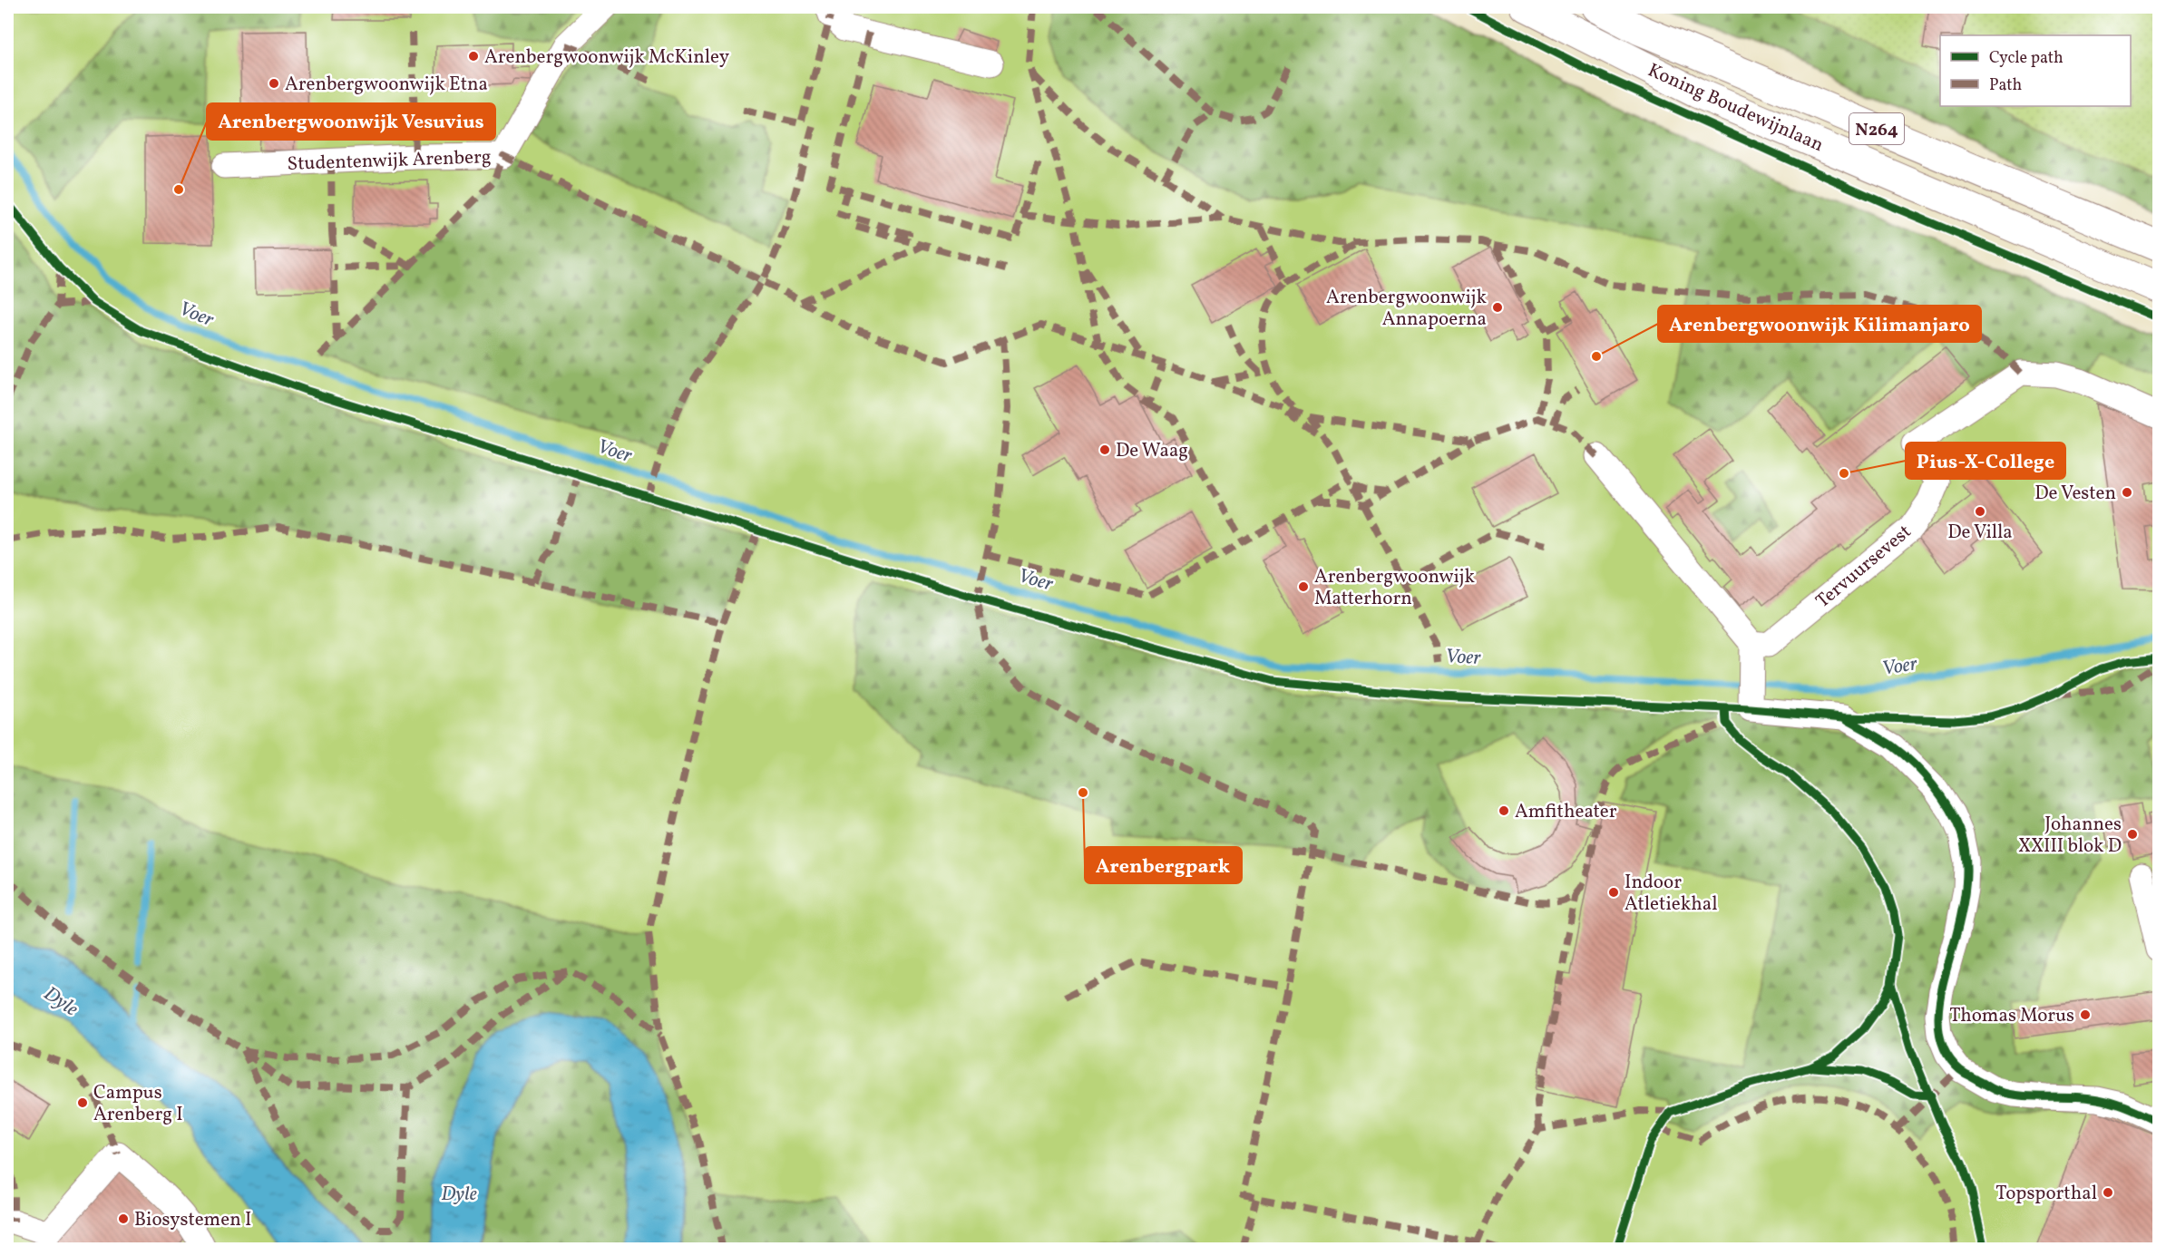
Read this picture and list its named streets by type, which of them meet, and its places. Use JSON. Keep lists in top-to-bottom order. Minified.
{"streets":{"highway":["Koning Boudewijnlaan","N264"],"street":["Studentenwijk Arenberg","Tervuursevest"]},"water":["Voer","Dyle"],"places":["Arenbergwoonwijk McKinley","Arenbergwoonwijk Etna","Arenbergwoonwijk Vesuvius","Arenbergwoonwijk Annapoerna","Arenbergwoonwijk Kilimanjaro","De Waag","Pius-X-College","De Vesten","De Villa","Arenbergwoonwijk Matterhorn","Arenbergpark","Amfitheater","Johannes XXIII blok D","Indoor Atletiekhal","Thomas Morus","Campus Arenberg I","Topsporthal","Biosystemen I"],"legend":["Cycle path","Path"]}
